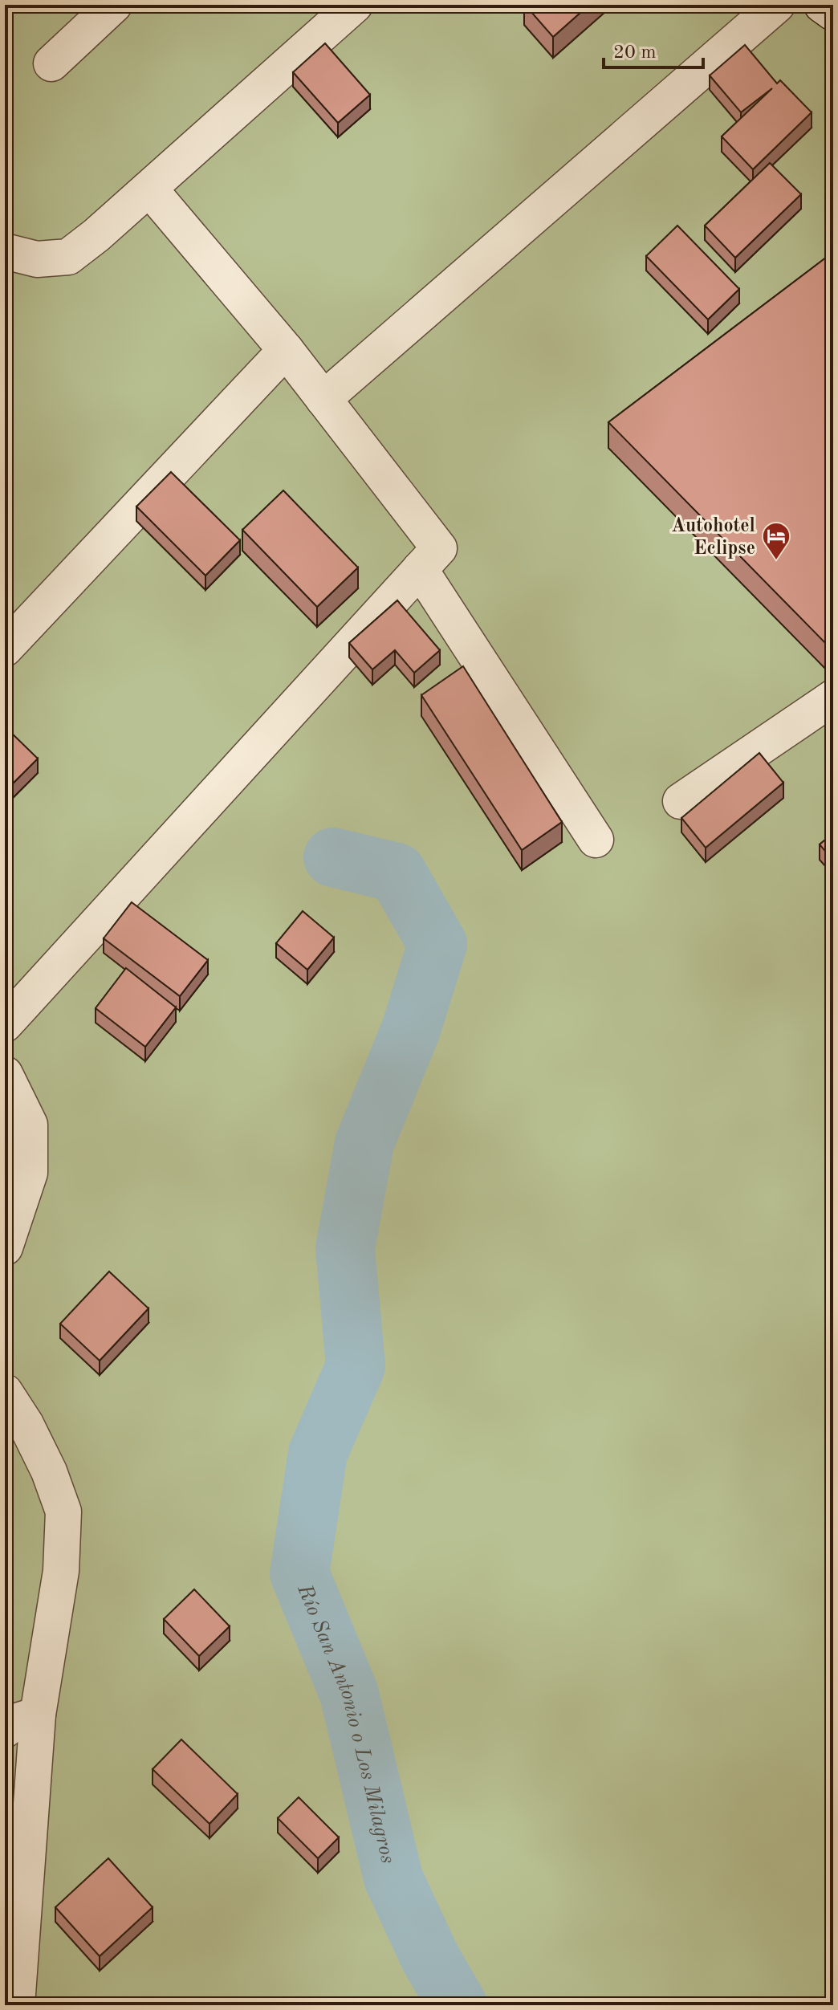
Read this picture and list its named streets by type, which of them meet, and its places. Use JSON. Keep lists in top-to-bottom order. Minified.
{"water":["Río San Antonio o Los Milagros"],"places":{"hotel":["Autohotel Eclipse"]},"scale_bar":"20 m"}
